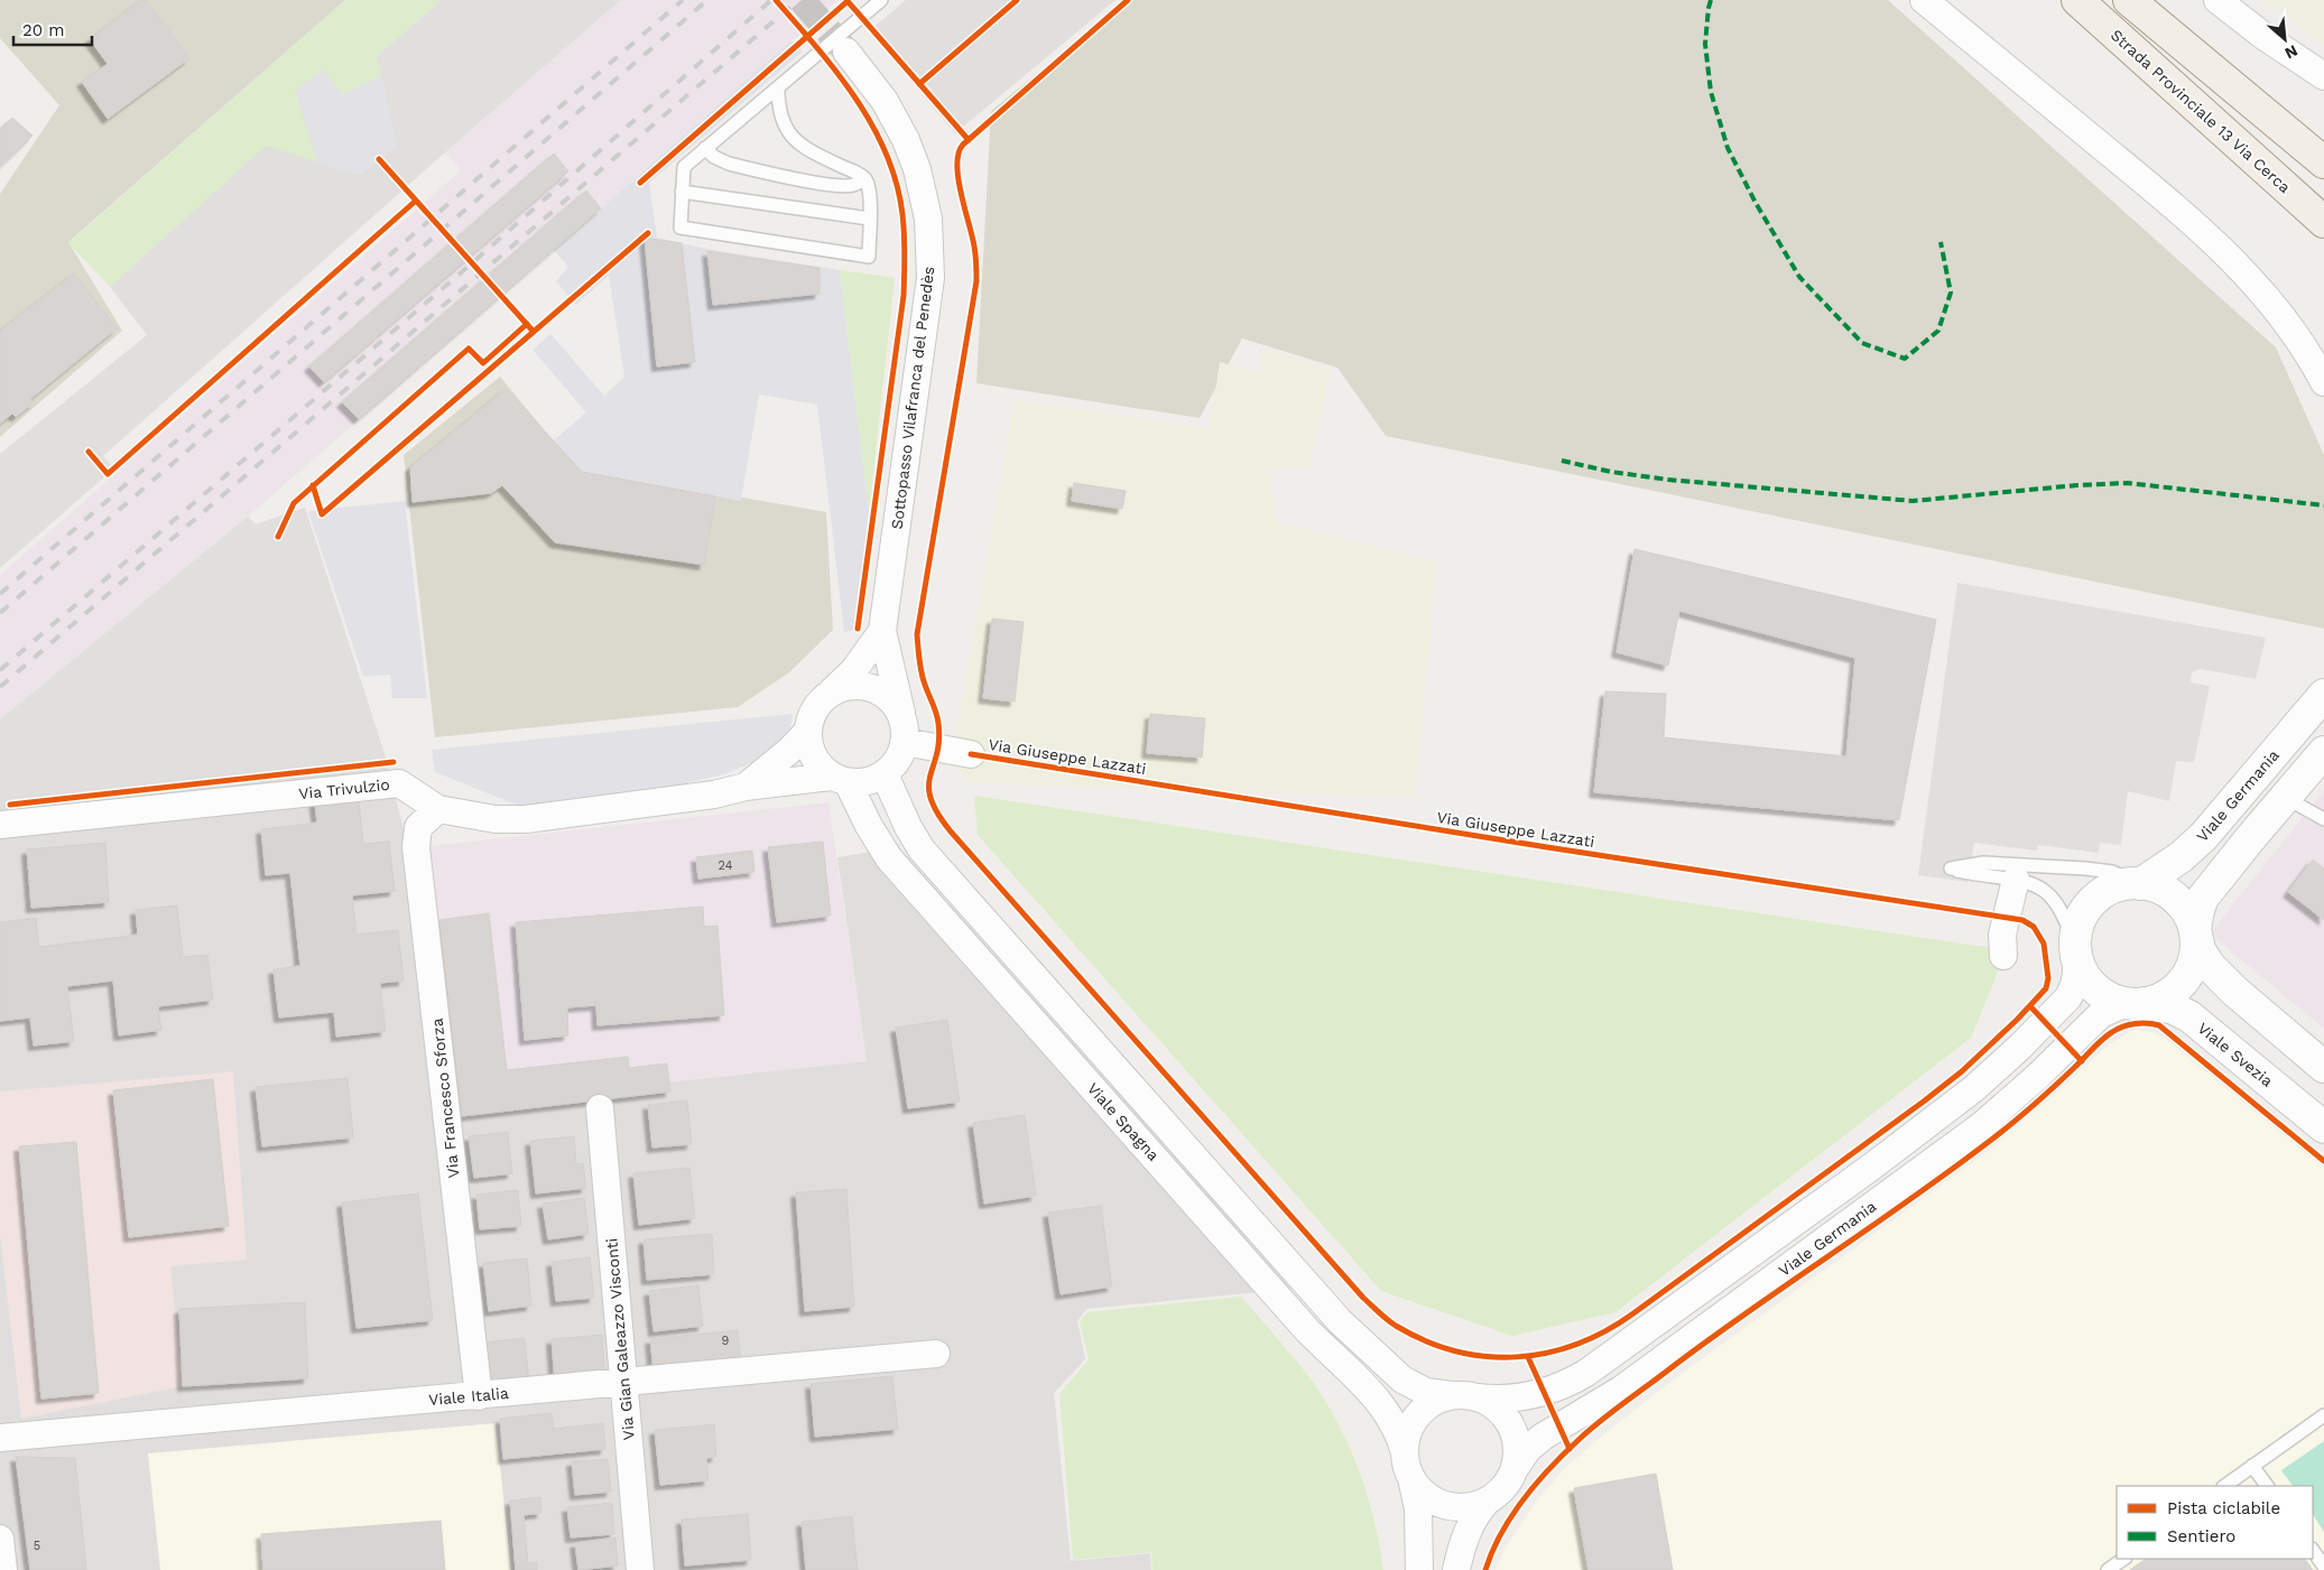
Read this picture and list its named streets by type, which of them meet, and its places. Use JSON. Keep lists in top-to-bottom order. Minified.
{"streets":{"main road":["Strada Provinciale 13 Via Cerca"],"street":["Sottopasso Vilafranca del Penedès","Via Giuseppe Lazzati","Via Trivulzio","Viale Germania","Viale Svezia","Via Francesco Sforza","Viale Spagna","Via Gian Galeazzo Visconti","Viale Italia"]},"crossings":[["Sottopasso Vilafranca del Penedès","Via Giuseppe Lazzati"],["Sottopasso Vilafranca del Penedès","Via Trivulzio"],["Sottopasso Vilafranca del Penedès","Viale Spagna"],["Via Giuseppe Lazzati","Via Trivulzio"],["Via Giuseppe Lazzati","Viale Spagna"],["Via Trivulzio","Via Francesco Sforza"],["Via Trivulzio","Viale Spagna"],["Viale Germania","Viale Svezia"],["Viale Germania","Viale Spagna"],["Via Francesco Sforza","Viale Italia"],["Via Gian Galeazzo Visconti","Viale Italia"]],"house_numbers":["24","9","5"],"legend":["Pista ciclabile","Sentiero"],"scale_bar":"20 m","north":"bottom right"}
